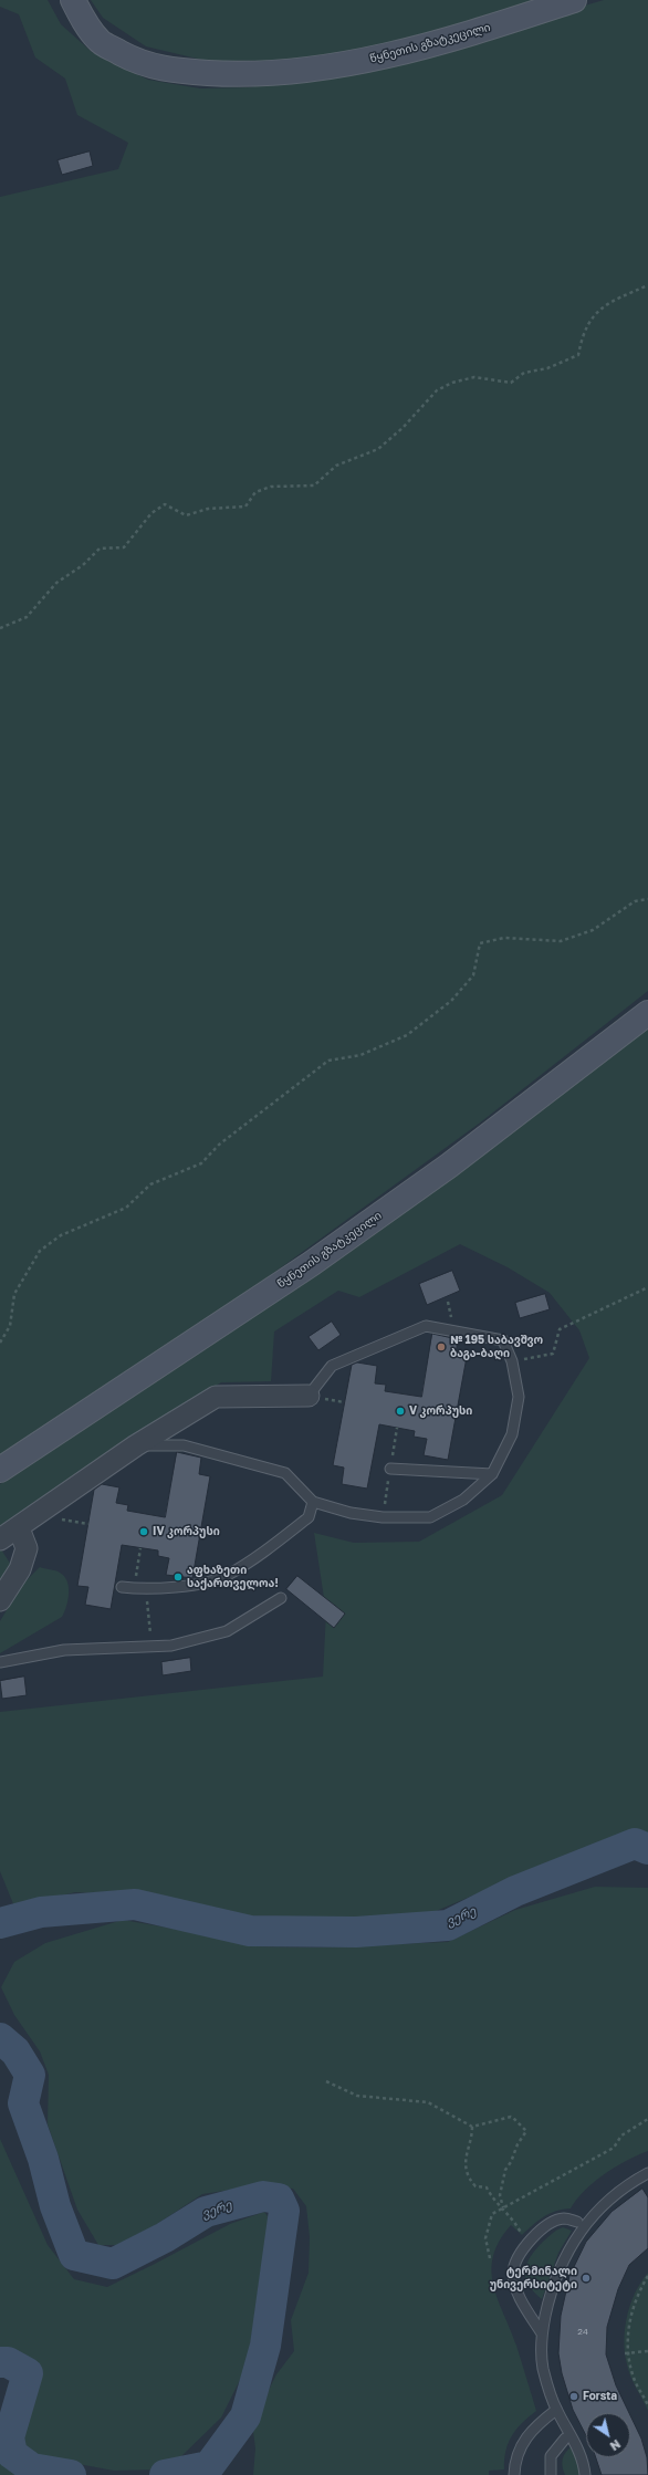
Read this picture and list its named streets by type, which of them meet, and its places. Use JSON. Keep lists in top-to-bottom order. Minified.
{"streets":{"main road":["წყნეთის გზატკეცილი"]},"water":["ვერე"],"places":["№ 195 საბავშვო ბაგა-ბაღი","V კორპუსი","IV კორპუსი","აფხაზეთი საქართველოა!","ტერმინალი უნივერსიტეტი","Forsta"],"house_numbers":["24"],"north":"bottom right"}
